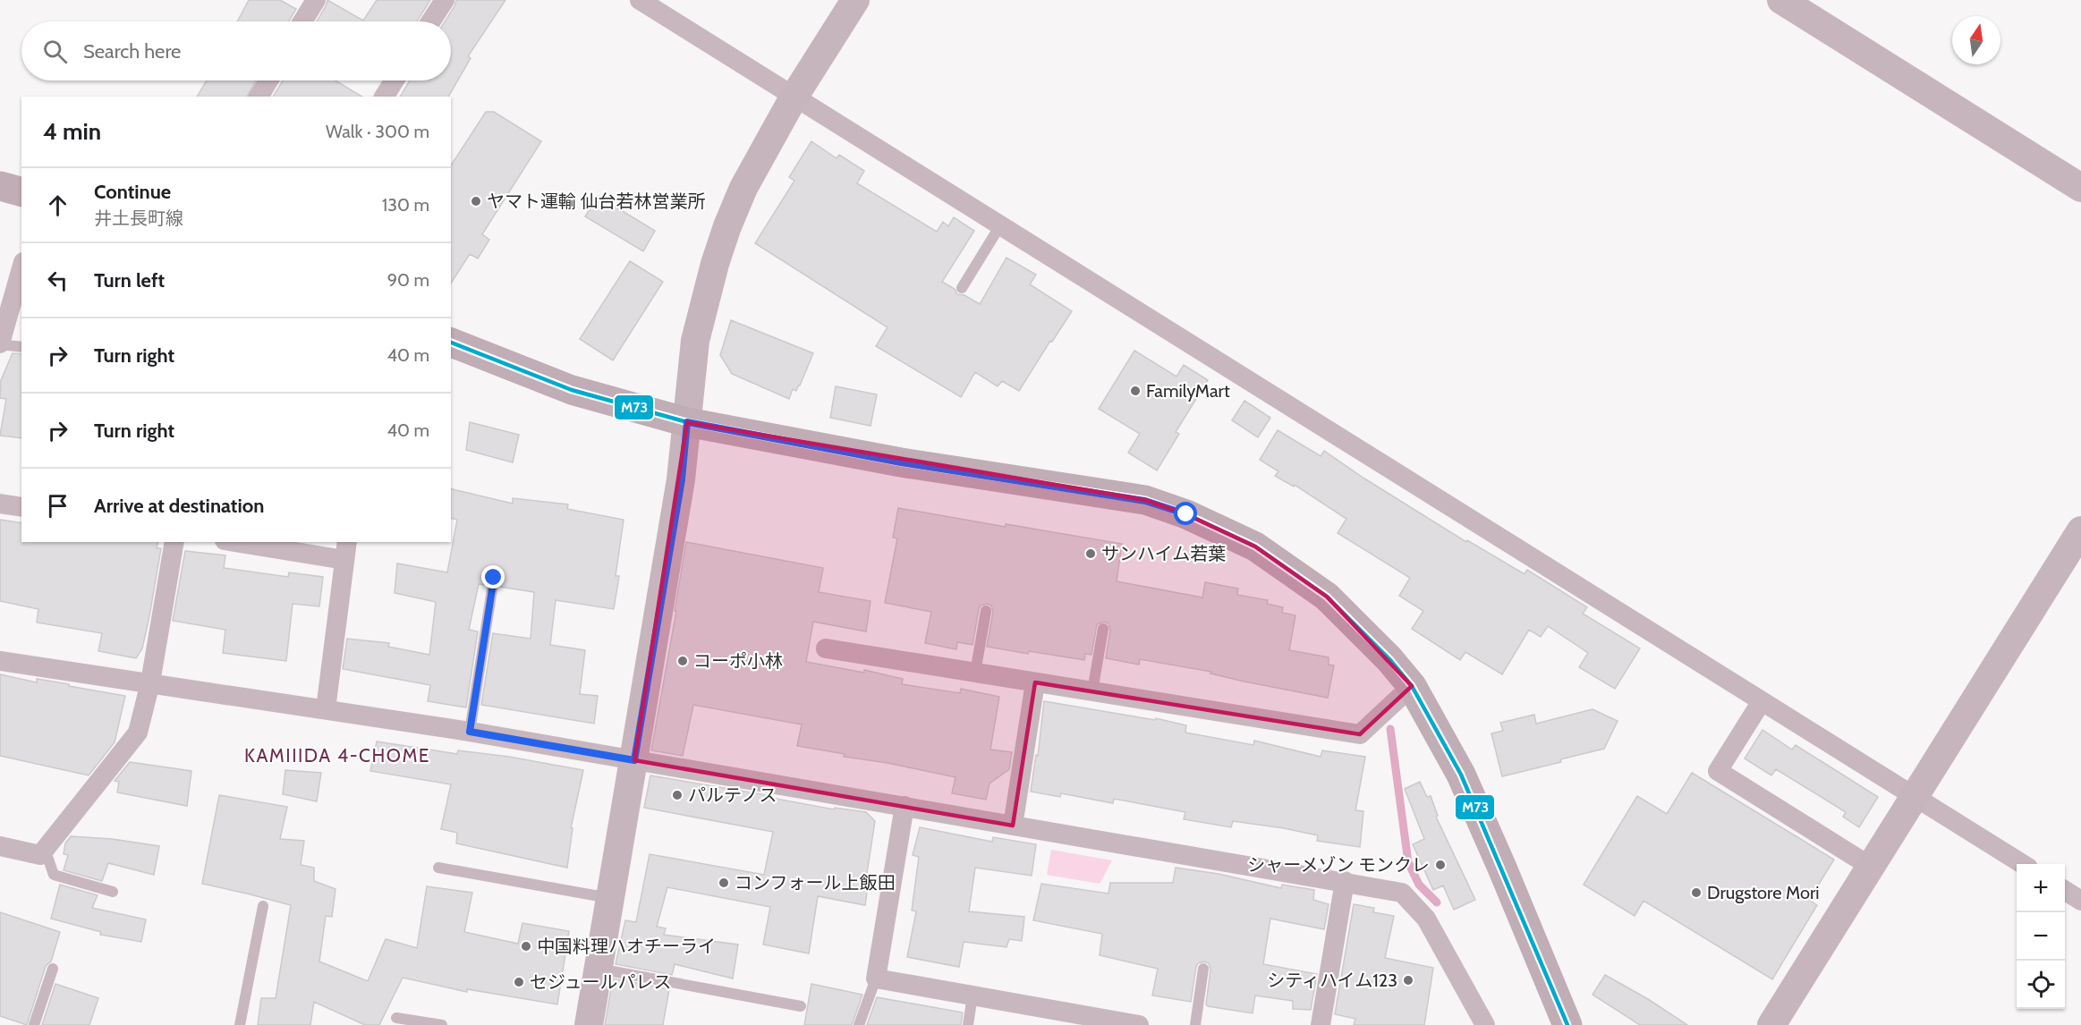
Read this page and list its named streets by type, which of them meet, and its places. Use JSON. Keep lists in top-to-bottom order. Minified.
{"districts":["KAMIIIDA 4-CHOME"],"places":["ヤマト運輸 仙台若林営業所","FamilyMart","サンハイム若葉","コーポ小林","パルテノス","シャーメゾン モンクレ","コンフォール上飯田","Drugstore Mori","中国料理ハオチーライ","シティハイム123","セジュールパレス"],"lines":["transit line M73"],"north":"top","page":{"search":"Search here","heading":["4 min","Walk · 300 m"],"list":[["Continue","井土長町線","130 m"],["Turn left","90 m"],["Turn right","40 m"],["Turn right","40 m"],"Arrive at destination"],"map_buttons":["+","−"]}}
